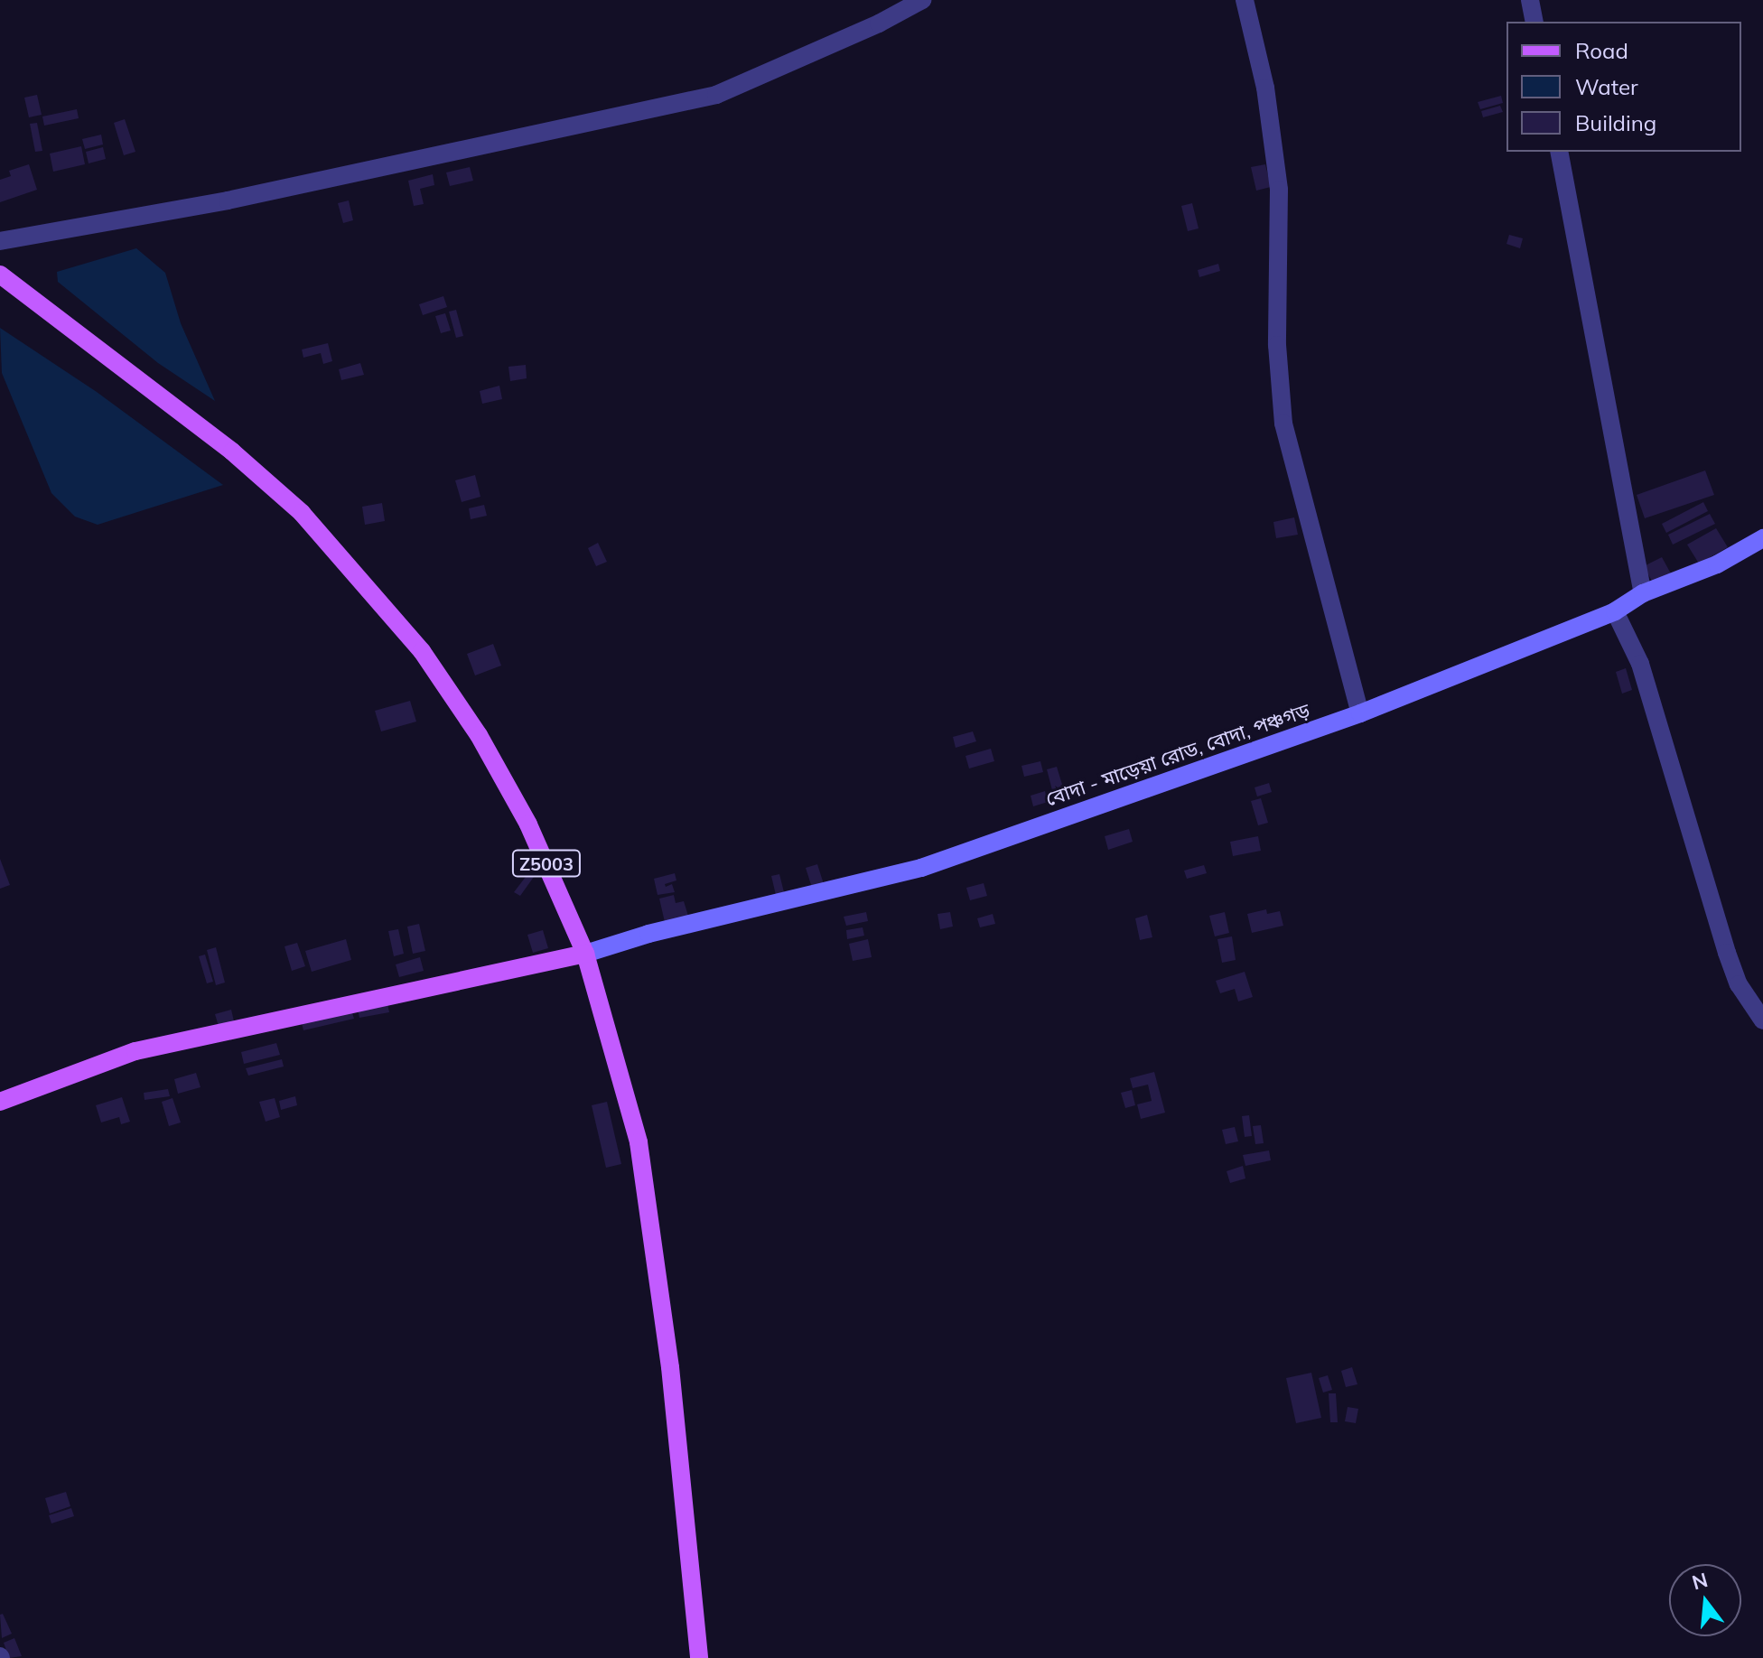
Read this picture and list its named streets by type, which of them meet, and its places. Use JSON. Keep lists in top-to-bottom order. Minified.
{"streets":{"main road":["বোদা - মাড়েয়া রোড, বোদা, পঞ্চগড়","Z5003"]},"crossings":[["বোদা - মাড়েয়া রোড, বোদা, পঞ্চগড়","Z5003"]],"legend":["Road","Water","Building"],"north":"top"}
